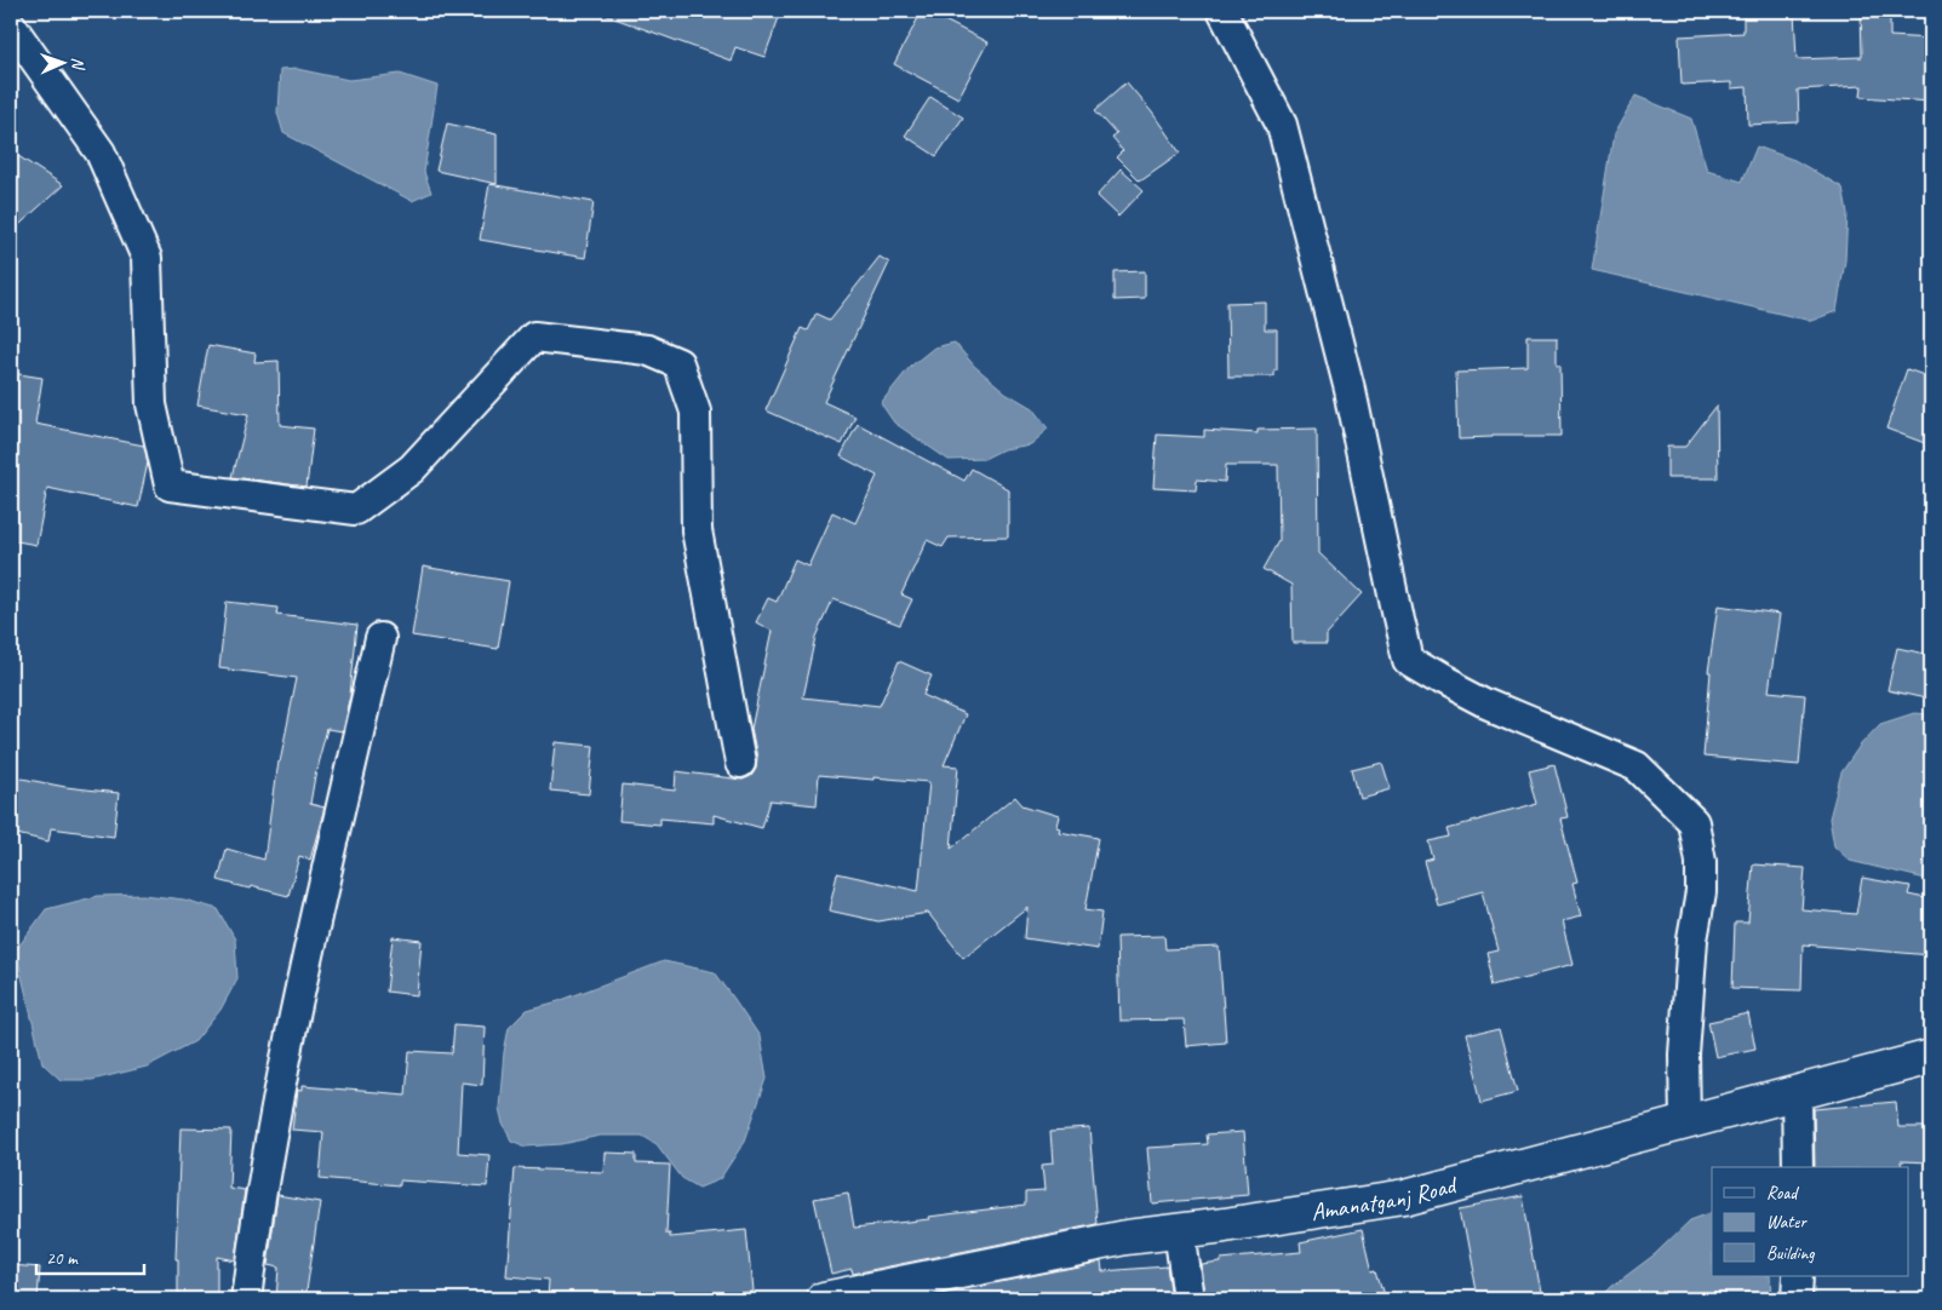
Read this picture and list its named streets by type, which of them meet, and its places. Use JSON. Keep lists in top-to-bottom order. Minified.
{"streets":{"main road":["Amanatganj Road"]},"legend":["Road","Water","Building"],"scale_bar":"20 m","north":"right"}
